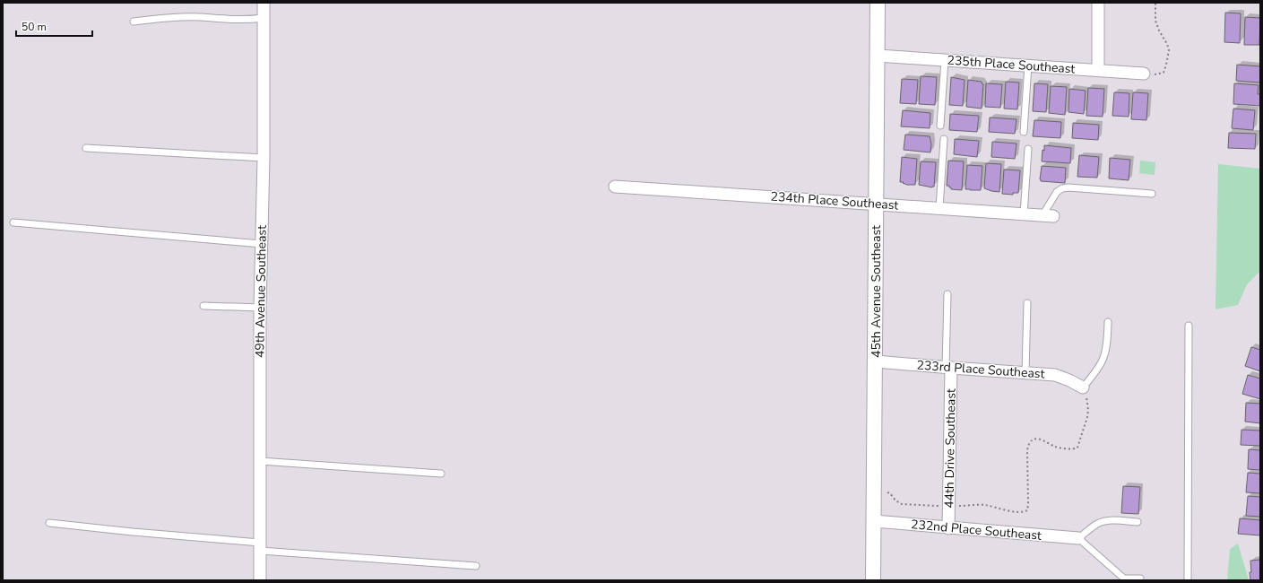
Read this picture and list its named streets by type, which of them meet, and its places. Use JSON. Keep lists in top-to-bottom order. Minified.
{"streets":{"street":["235th Place Southeast","234th Place Southeast","49th Avenue Southeast","45th Avenue Southeast","233rd Place Southeast","44th Drive Southeast","232nd Place Southeast"]},"crossings":[["235th Place Southeast","45th Avenue Southeast"],["234th Place Southeast","45th Avenue Southeast"],["45th Avenue Southeast","233rd Place Southeast"],["45th Avenue Southeast","232nd Place Southeast"],["233rd Place Southeast","44th Drive Southeast"],["44th Drive Southeast","232nd Place Southeast"]],"scale_bar":"50 m"}
